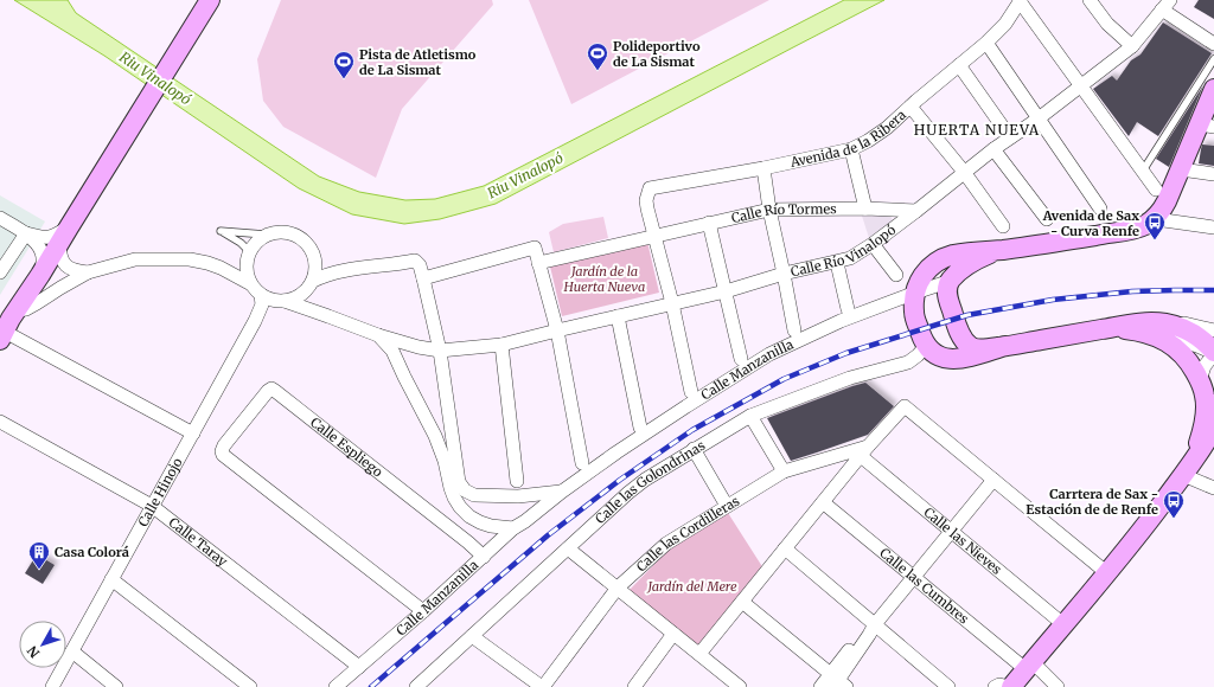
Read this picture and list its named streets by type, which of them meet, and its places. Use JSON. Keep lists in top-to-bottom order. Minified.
{"streets":{"street":["Avenida de la Ribera","Calle Río Tormes","Calle Río Vinalopó","Calle Manzanilla","Calle Espliego","Calle las Golondrinas","Calle Hinojo","Calle las Cordilleras","Calle las Nieves","Calle Taray","Calle las Cumbres"]},"crossings":[["Avenida de la Ribera","Calle Río Tormes"],["Calle Río Tormes","Calle Río Vinalopó"],["Calle Río Vinalopó","Calle Manzanilla"],["Calle Río Vinalopó","Calle Hinojo"],["Calle Manzanilla","Calle Espliego"],["Calle Manzanilla","Calle Taray"],["Calle Hinojo","Calle Taray"],["Calle las Cordilleras","Calle las Nieves"]],"districts":["HUERTA NUEVA"],"water":["Riu Vinalopó"],"parks":["Jardín de la Huerta Nueva","Jardín del Mere"],"places":{"sports":["Polideportivo de La Sismat","Pista de Atletismo de La Sismat"],"bus stop":["Avenida de Sax - Curva Renfe","Carrtera de Sax - Estación de de Renfe"],"building":["Casa Colorá"]},"north":"bottom left"}
